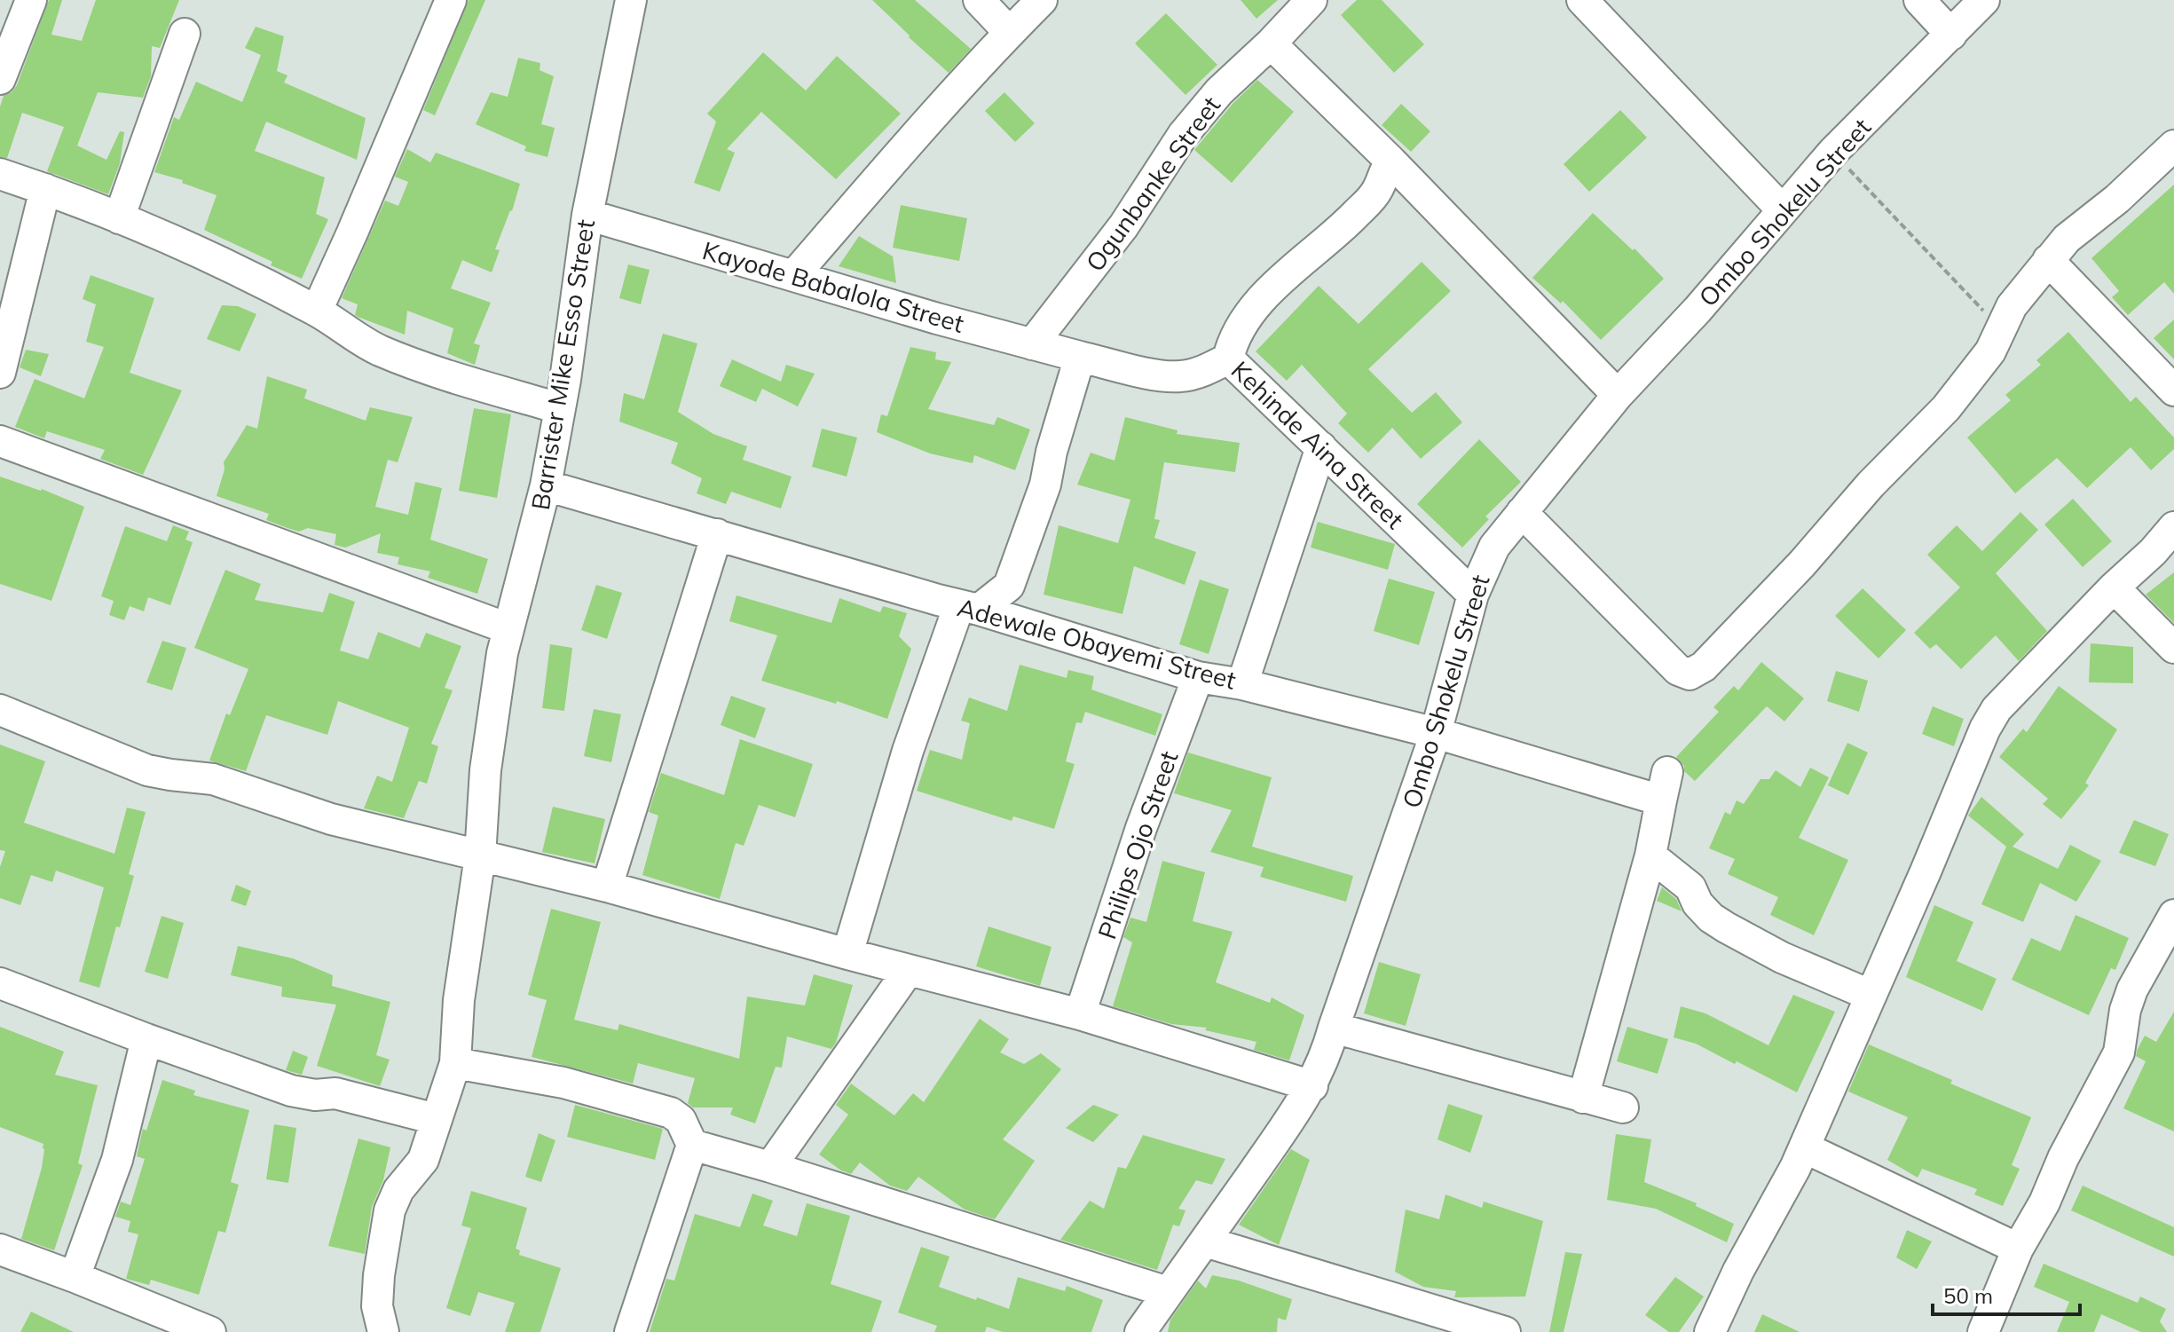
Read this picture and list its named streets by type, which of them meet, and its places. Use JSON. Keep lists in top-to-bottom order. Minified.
{"streets":{"street":["Ogunbanke Street","Ombo Shokelu Street","Kayode Babalola Street","Barrister Mike Esso Street","Kehinde Aina Street","Adewale Obayemi Street","Philips Ojo Street"]},"crossings":[["Ogunbanke Street","Kayode Babalola Street"],["Ombo Shokelu Street","Kehinde Aina Street"],["Ombo Shokelu Street","Adewale Obayemi Street"],["Kayode Babalola Street","Barrister Mike Esso Street"],["Kayode Babalola Street","Kehinde Aina Street"],["Barrister Mike Esso Street","Adewale Obayemi Street"],["Adewale Obayemi Street","Philips Ojo Street"]],"scale_bar":"50 m"}
